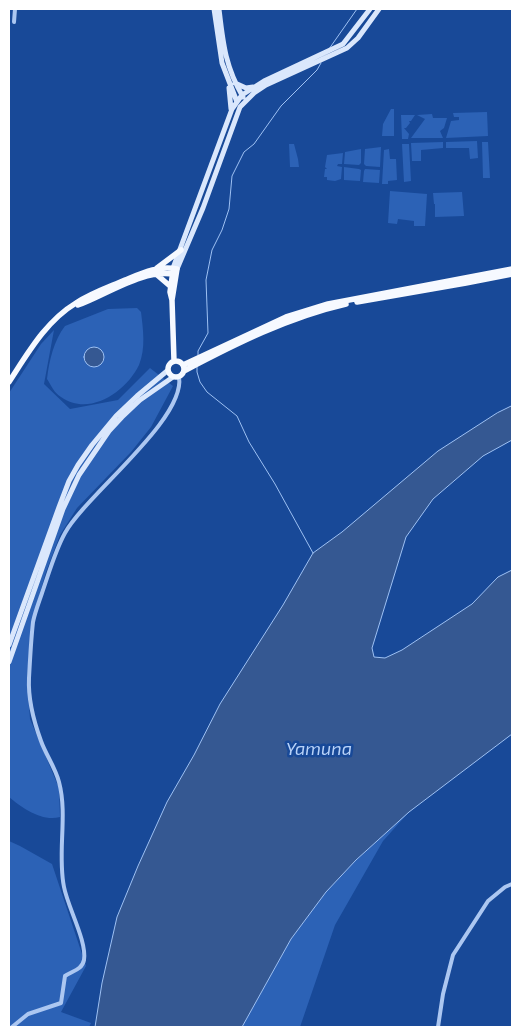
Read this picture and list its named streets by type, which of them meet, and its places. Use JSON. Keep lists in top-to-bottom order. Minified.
{"water":["Yamuna"]}
